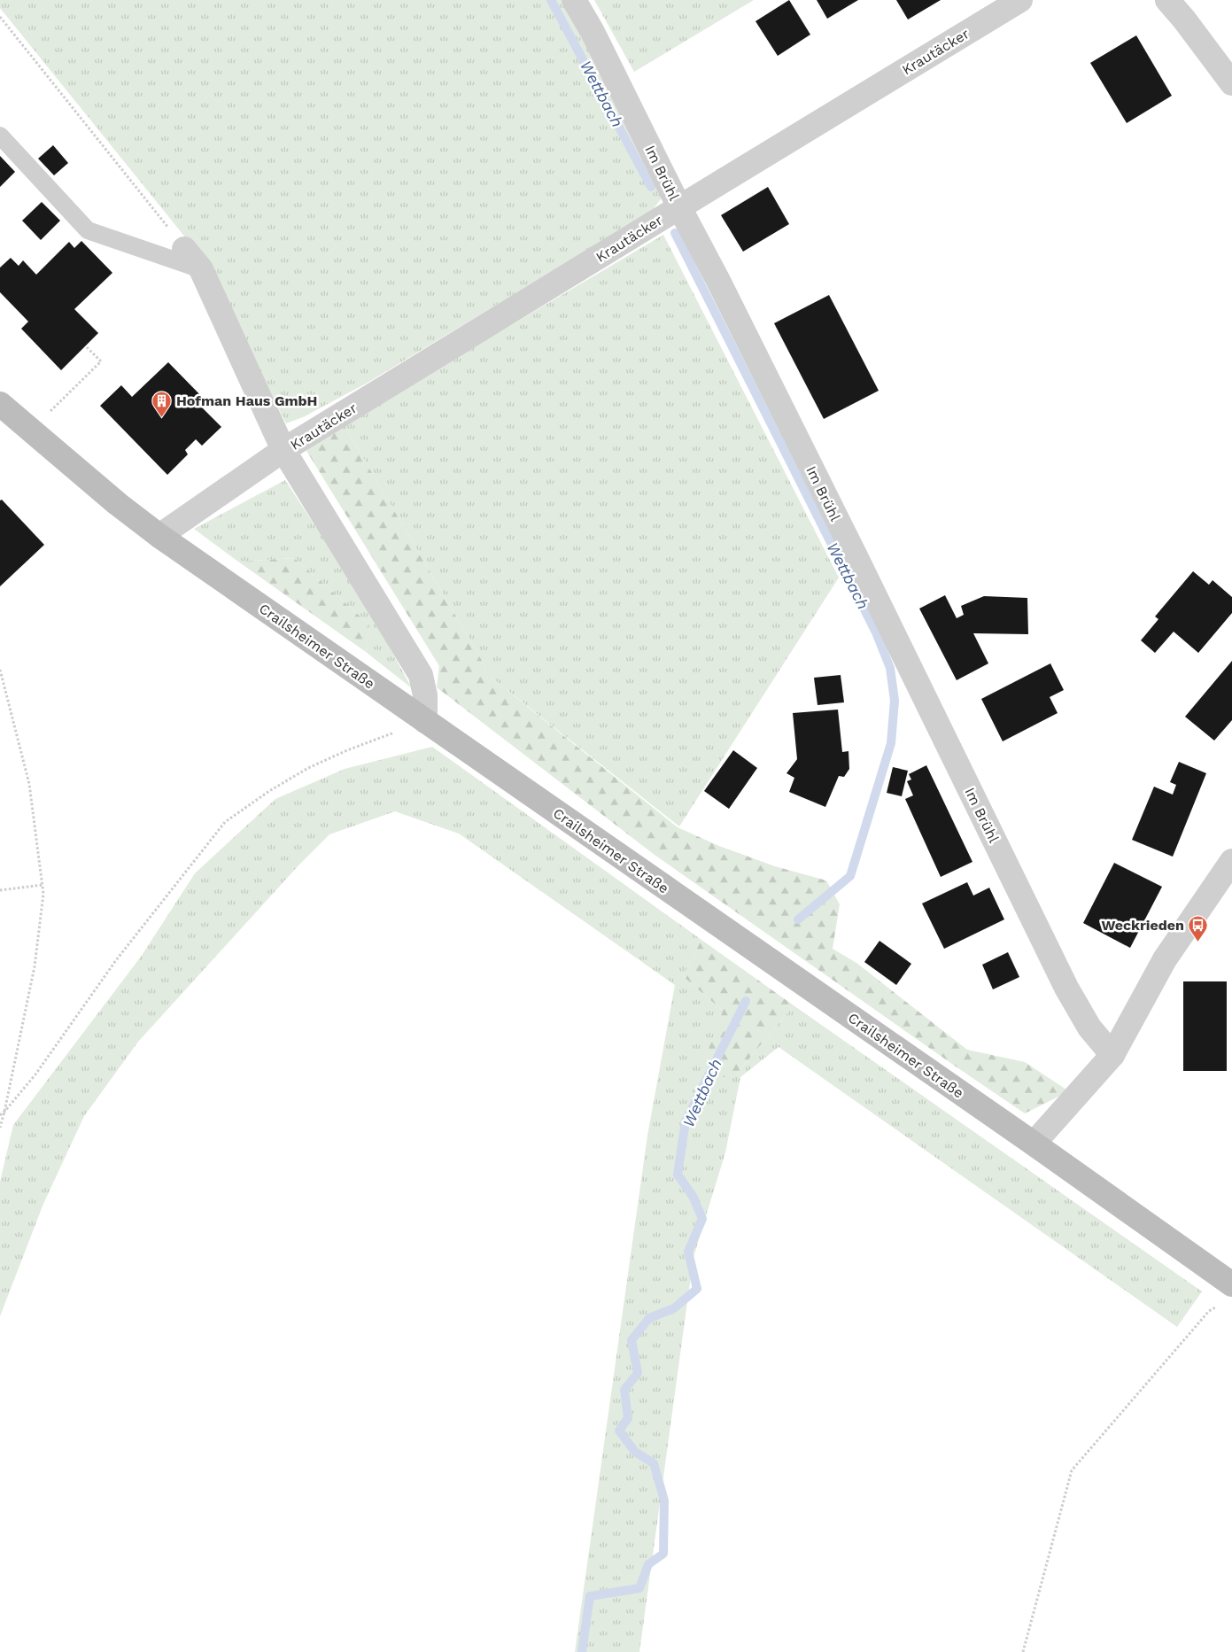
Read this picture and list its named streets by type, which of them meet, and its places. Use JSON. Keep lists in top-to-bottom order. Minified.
{"streets":{"main road":["Crailsheimer Straße"],"street":["Krautäcker","Im Brühl"]},"crossings":[["Krautäcker","Im Brühl"],["Krautäcker","Crailsheimer Straße"]],"water":["Wettbach"],"places":{"building":["Hofman Haus GmbH"],"bus stop":["Weckrieden"]}}
